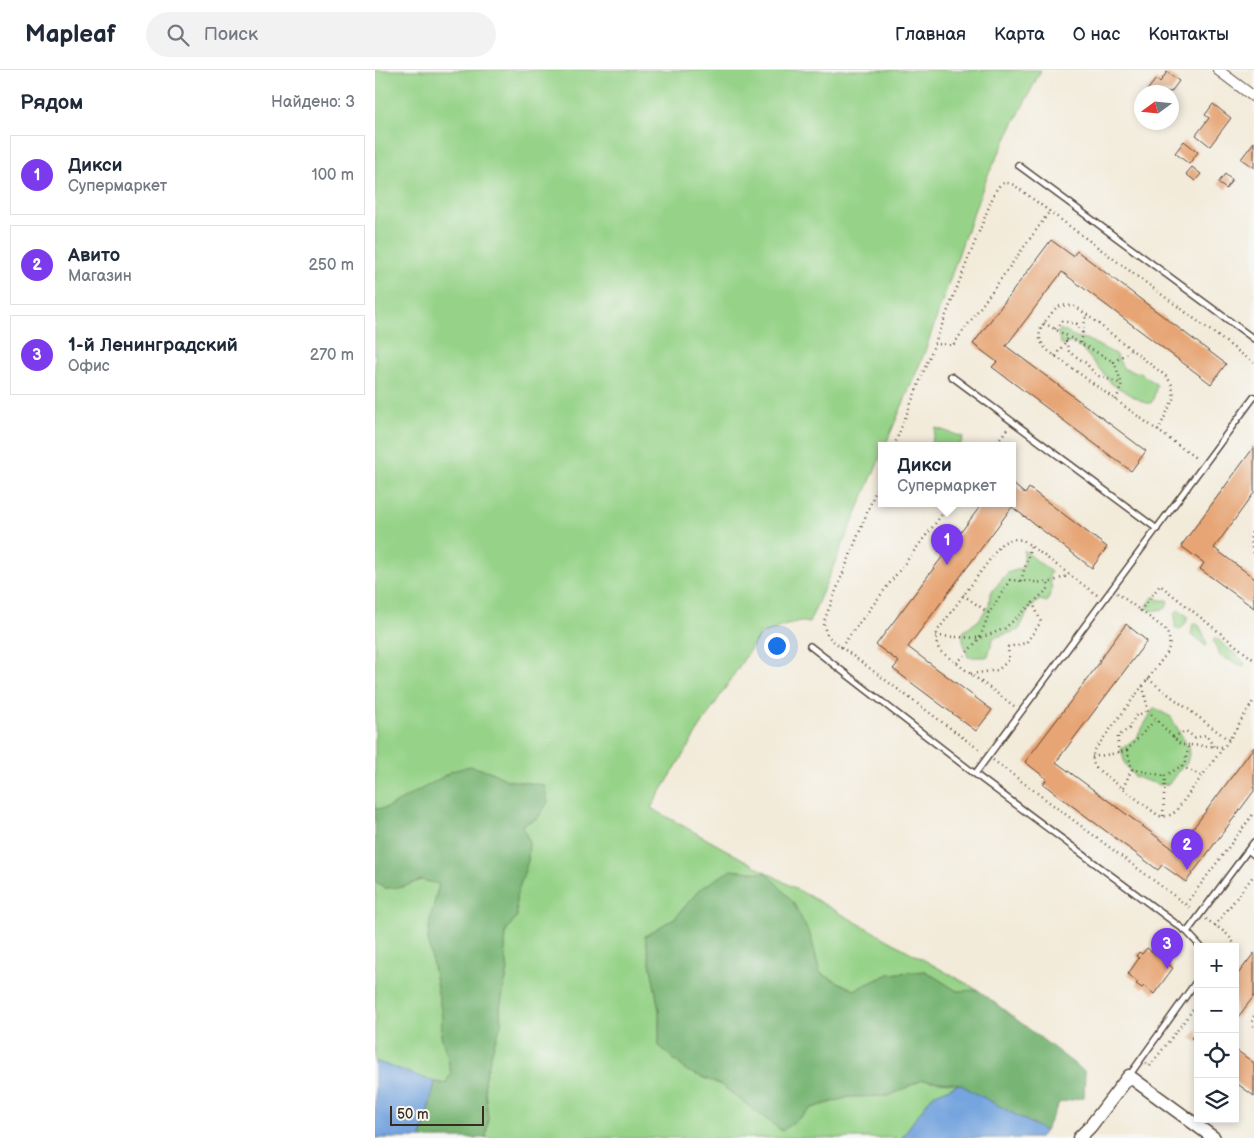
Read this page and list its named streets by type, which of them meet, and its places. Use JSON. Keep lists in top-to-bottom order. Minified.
{"scale_bar":"50 m","north":"left","page":{"header":"Mapleaf","search":"Поиск","nav":["Главная","Карта","О нас","Контакты"],"heading":["Рядом","Найдено: 3"],"list":[{"mark":"1","name":"Дикси","note":"Супермаркет","value":"100 m"},{"mark":"2","name":"Авито","note":"Магазин","value":"250 m"},{"mark":"3","name":"1-й Ленинградский","note":"Офис","value":"270 m"}],"popup":["Дикси","Супермаркет"],"pins":["1","2","3"],"map_buttons":["+","−"],"scale":"50 m"}}
